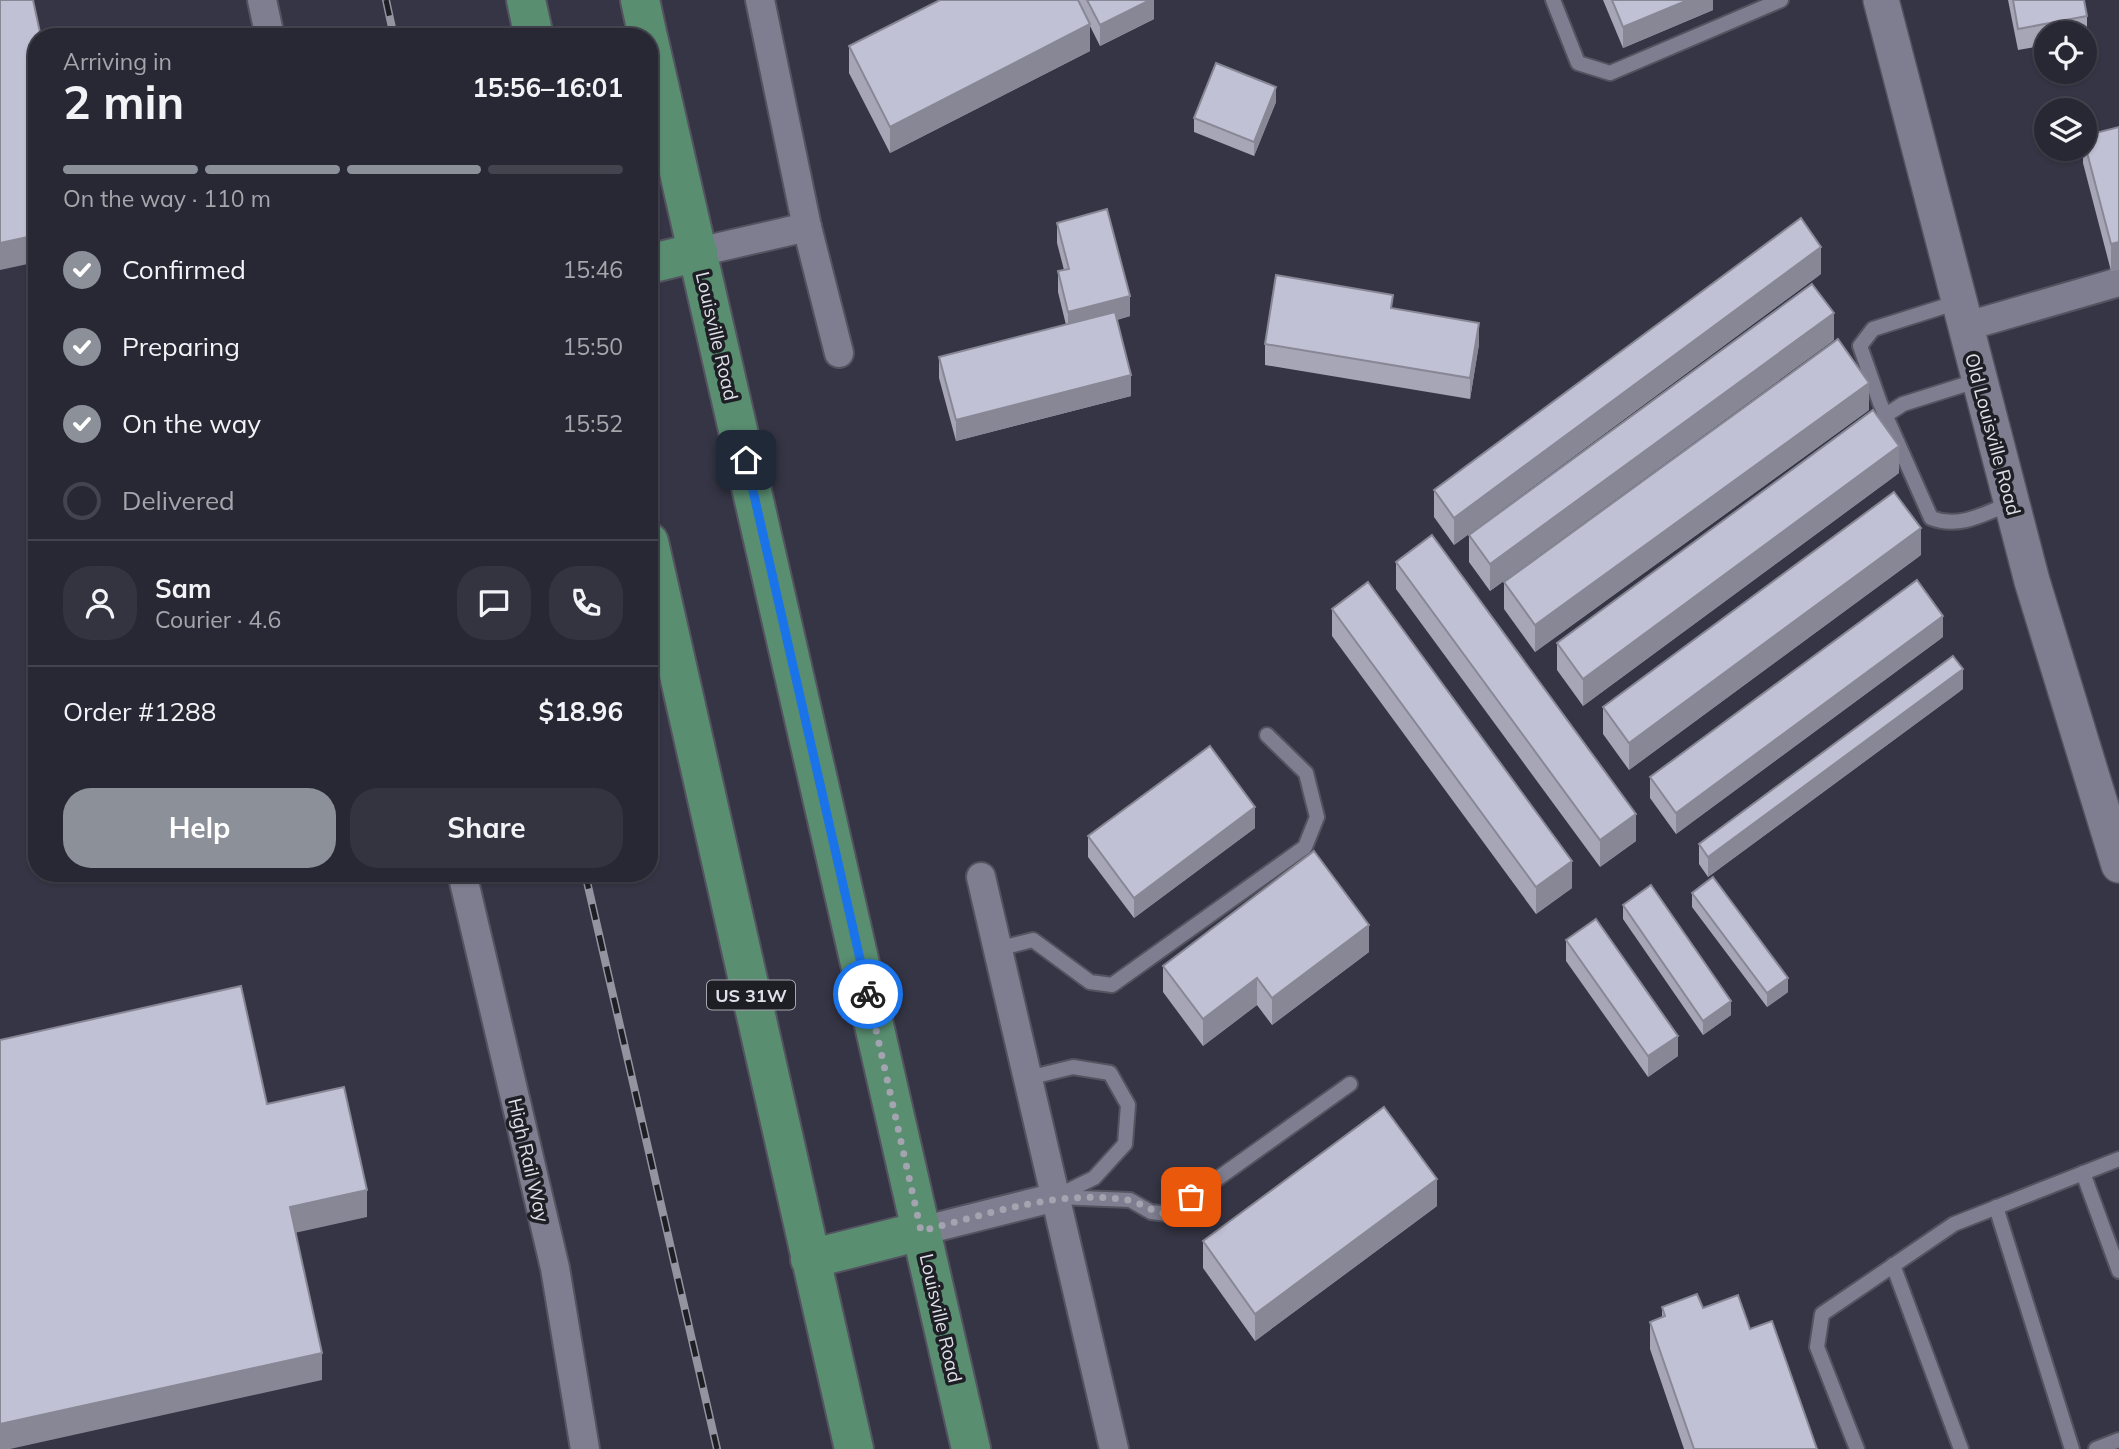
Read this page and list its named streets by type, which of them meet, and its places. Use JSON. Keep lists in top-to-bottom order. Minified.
{"streets":{"main road":["Louisville Road","US 31W"],"street":["Old Louisville Road","High Rail Way"]},"page":{"heading":["2 min","Arriving in","15:56–16:01"],"panel":["Sam","Courier · 4.6","Order #1288","$18.96"],"bar":"On the way · 110 m","list":[["Confirmed","15:46"],["Preparing","15:50"],["On the way","15:52"],"Delivered"],"buttons":["Help","Share"]}}
